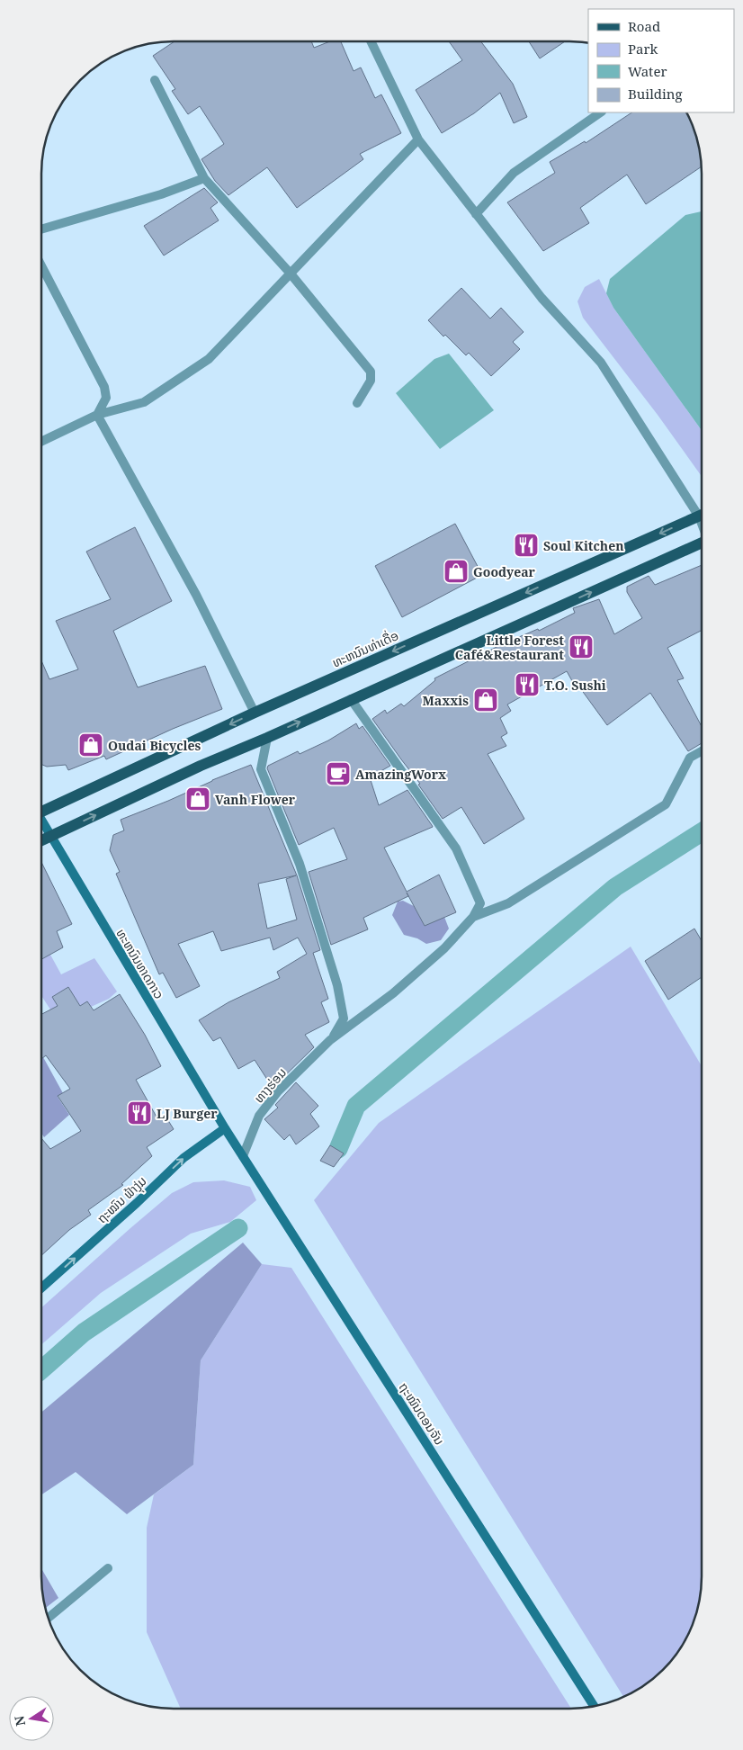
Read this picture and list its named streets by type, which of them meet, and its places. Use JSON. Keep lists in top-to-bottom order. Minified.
{"streets":{"main road":["ທະຫນົນທ່າເດື່ອ"],"street":["ທະຫນົນທາດກາວ","ທາງຮ່ອມ","ຖະໝົນ ຟ້າງຸ່ມ","ຖະໝົນດອນຈັນ"]},"crossings":[["ທະຫນົນທາດກາວ","ຖະໝົນ ຟ້າງຸ່ມ"],["ທະຫນົນທາດກາວ","ຖະໝົນດອນຈັນ"],["ທາງຮ່ອມ","ຖະໝົນດອນຈັນ"],["ຖະໝົນ ຟ້າງຸ່ມ","ຖະໝົນດອນຈັນ"]],"one_way":["ຖະໝົນ ຟ້າງຸ່ມ"],"places":{"restaurant":["Soul Kitchen","Little Forest Café&Restaurant","T.O. Sushi","LJ Burger"],"shop":["Goodyear","Maxxis","Oudai Bicycles","Vanh Flower"],"cafe":["AmazingWorx"]},"legend":["Road","Park","Water","Building"],"north":"left"}
